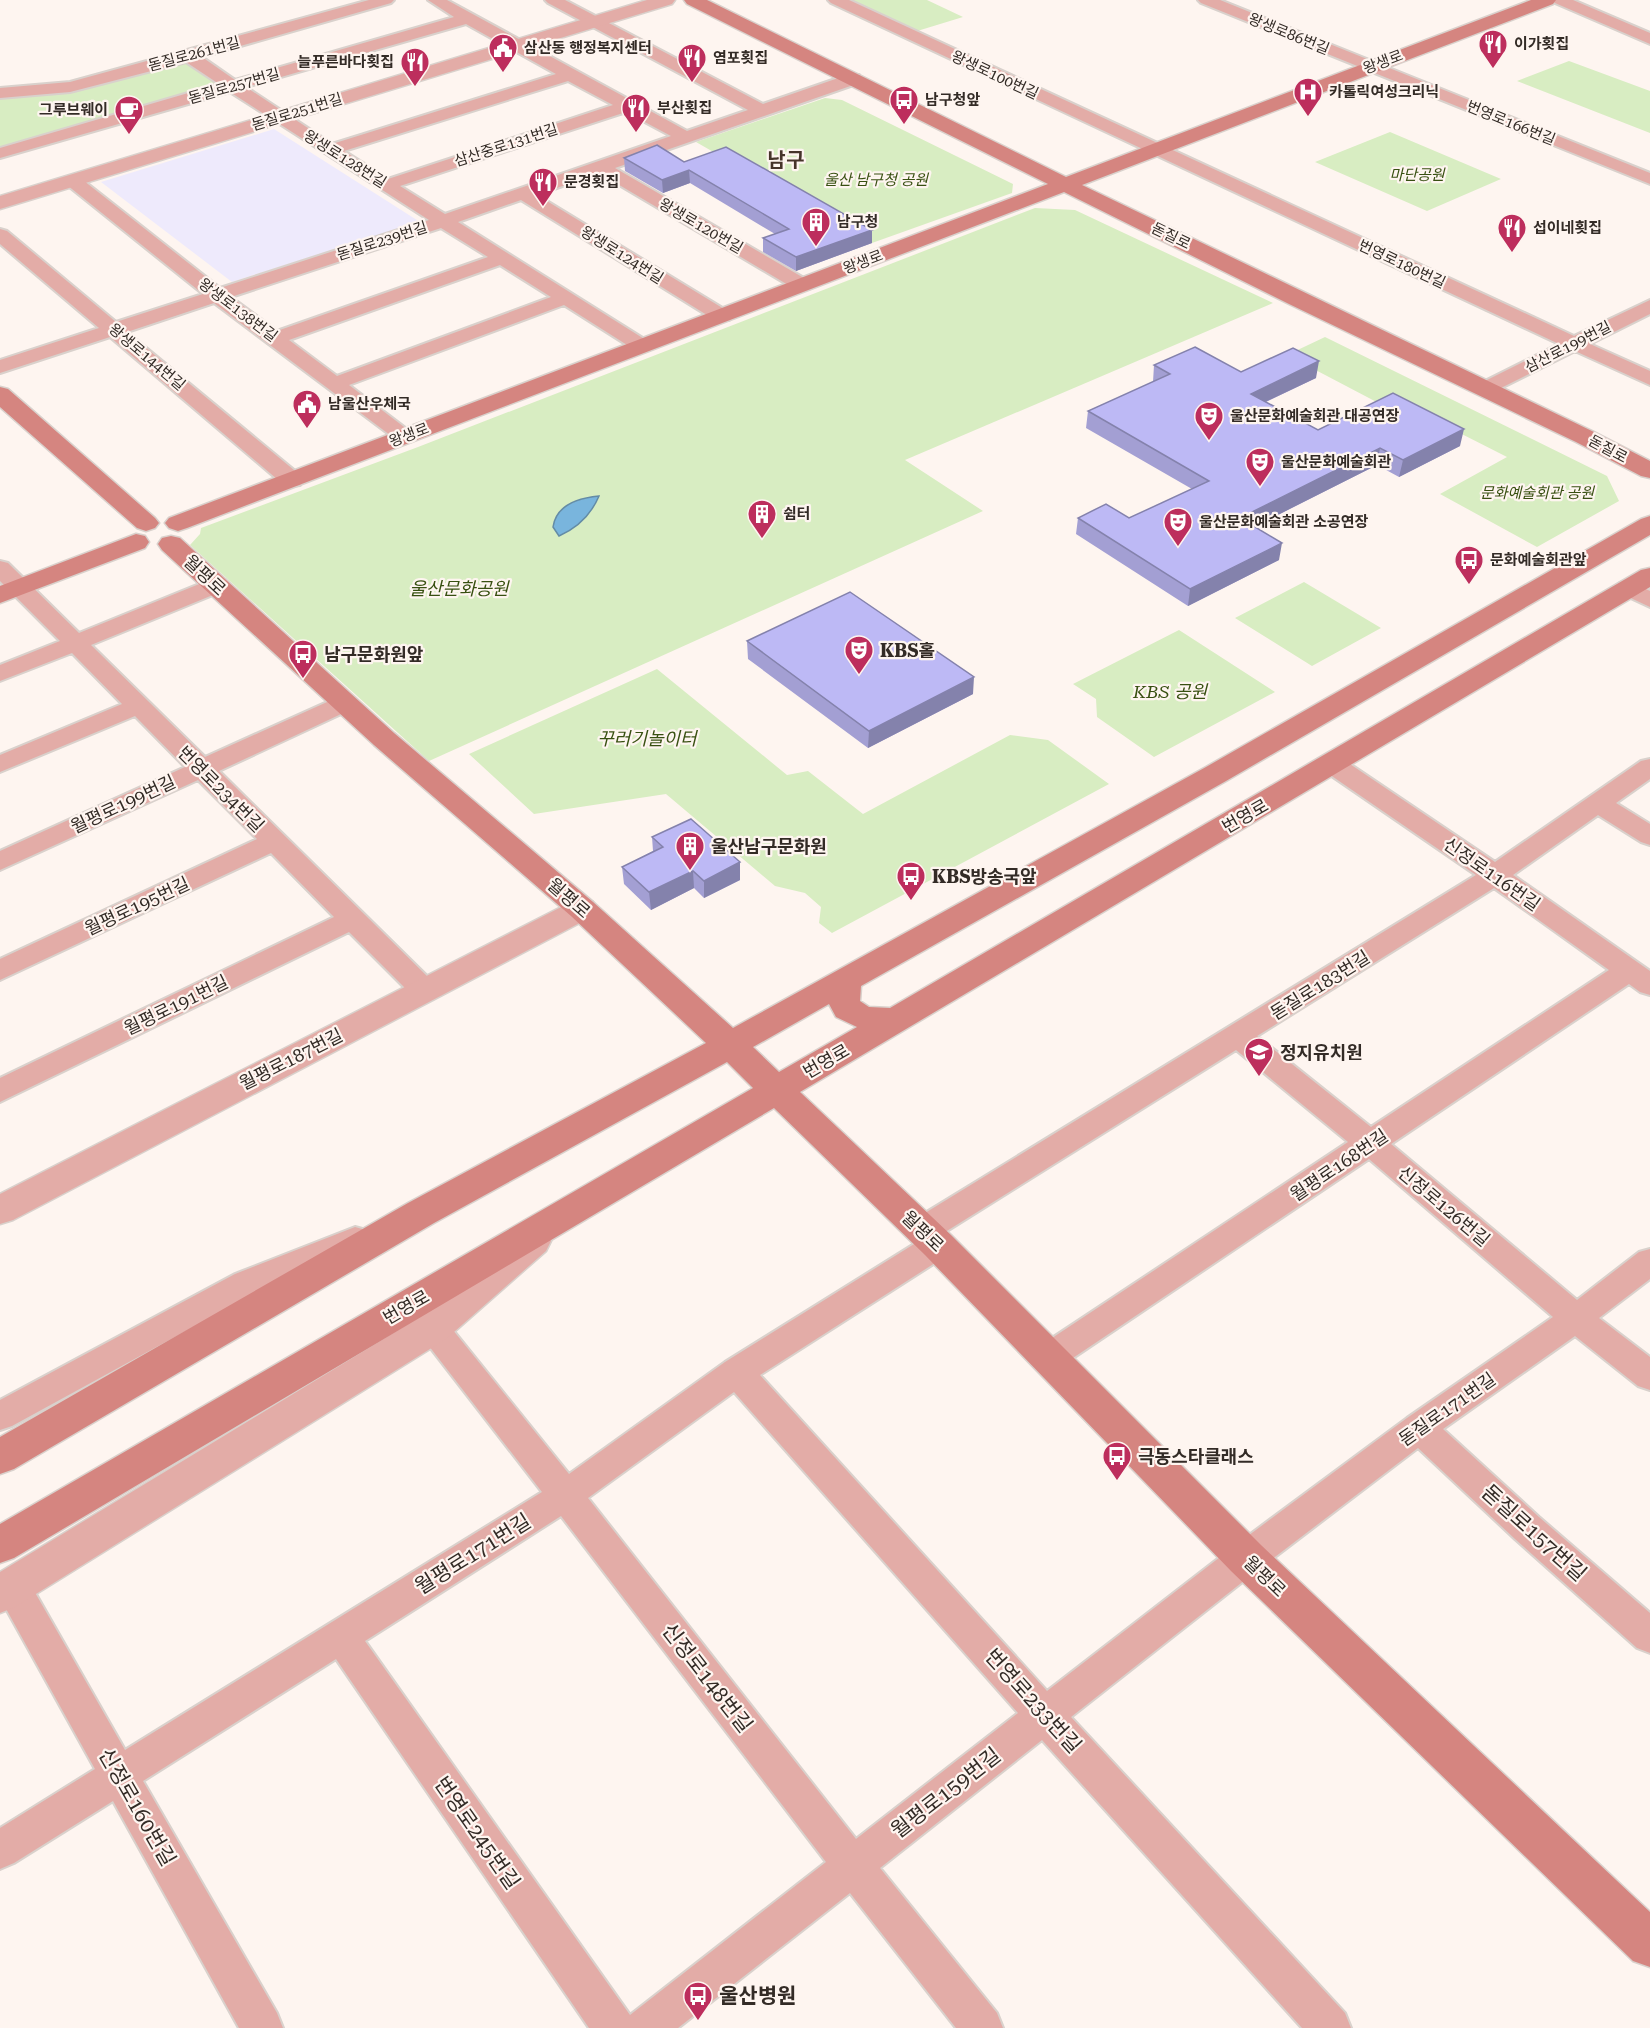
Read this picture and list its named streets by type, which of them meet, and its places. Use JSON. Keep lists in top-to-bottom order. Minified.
{"streets":{"main road":["왕생로","돋질로","월평로","번영로"],"street":["왕생로86번길","돋질로261번길","왕생로100번길","돋질로257번길","돋질로251번길","번영로166번길","삼산중로131번길","왕생로128번길","왕생로120번길","돋질로239번길","왕생로124번길","번영로180번길","왕생로138번길","삼산로199번길","왕생로144번길","번영로234번길","월평로199번길","신정로116번길","월평로195번길","돋질로183번길","월평로191번길","월평로187번길","월평로168번길","신정로126번길","돋질로171번길","돋질로157번길","월평로171번길","신정로148번길","번영로233번길","월평로159번길","신정로160번길","번영로245번길"]},"crossings":[["왕생로86번길","왕생로"],["왕생로86번길","번영로166번길"],["돋질로261번길","왕생로128번길"],["왕생로","왕생로100번길"],["왕생로","번영로166번길"],["왕생로","왕생로128번길"],["왕생로","왕생로120번길"],["왕생로","돋질로"],["왕생로","왕생로124번길"],["왕생로","번영로180번길"],["왕생로","왕생로138번길"],["왕생로","왕생로144번길"],["왕생로","월평로"],["왕생로100번길","번영로180번길"],["돋질로257번길","왕생로128번길"],["돋질로251번길","왕생로128번길"],["돋질로251번길","왕생로138번길"],["삼산중로131번길","왕생로128번길"],["왕생로128번길","돋질로239번길"],["왕생로120번길","돋질로239번길"],["돋질로","돋질로239번길"],["돋질로","삼산로199번길"],["돋질로239번길","왕생로124번길"],["돋질로239번길","왕생로138번길"],["돋질로239번길","왕생로144번길"],["번영로180번길","삼산로199번길"],["월평로","월평로199번길"],["월평로","번영로"],["월평로","돋질로183번길"],["월평로","월평로187번길"],["월평로","월평로168번길"],["월평로","돋질로171번길"],["월평로","월평로171번길"],["월평로","월평로159번길"],["번영로234번길","월평로199번길"],["번영로234번길","월평로195번길"],["번영로234번길","월평로191번길"],["번영로234번길","월평로187번길"],["번영로","신정로116번길"],["신정로116번길","돋질로183번길"],["신정로116번길","월평로168번길"],["돋질로183번길","신정로126번길"],["돋질로183번길","월평로171번길"],["월평로168번길","신정로126번길"],["신정로126번길","돋질로171번길"],["돋질로171번길","돋질로157번길"],["돋질로171번길","월평로159번길"],["월평로171번길","신정로148번길"],["월평로171번길","번영로233번길"],["월평로171번길","신정로160번길"],["월평로171번길","번영로245번길"],["신정로148번길","월평로159번길"],["번영로233번길","월평로159번길"]],"districts":["남구"],"parks":["마단공원","울산 남구청 공원","문화예술회관 공원","울산문화공원","KBS 공원","꾸러기놀이터"],"places":{"restaurant":["이가횟집","염포횟집","늘푸른바다횟집","부산횟집","문경횟집","섭이네횟집"],"public building":["삼산동 행정복지센터","남울산우체국"],"hospital":["카톨릭여성크리닉"],"bus stop":["남구청앞","문화예술회관앞","남구문화원앞","KBS방송국앞","극동스타클래스","울산병원"],"cafe":["그루브웨이"],"building":["남구청","쉼터","울산남구문화원"],"theatre":["울산문화예술회관 대공연장","울산문화예술회관","울산문화예술회관 소공연장","KBS홀"],"school or university":["정지유치원"]}}
